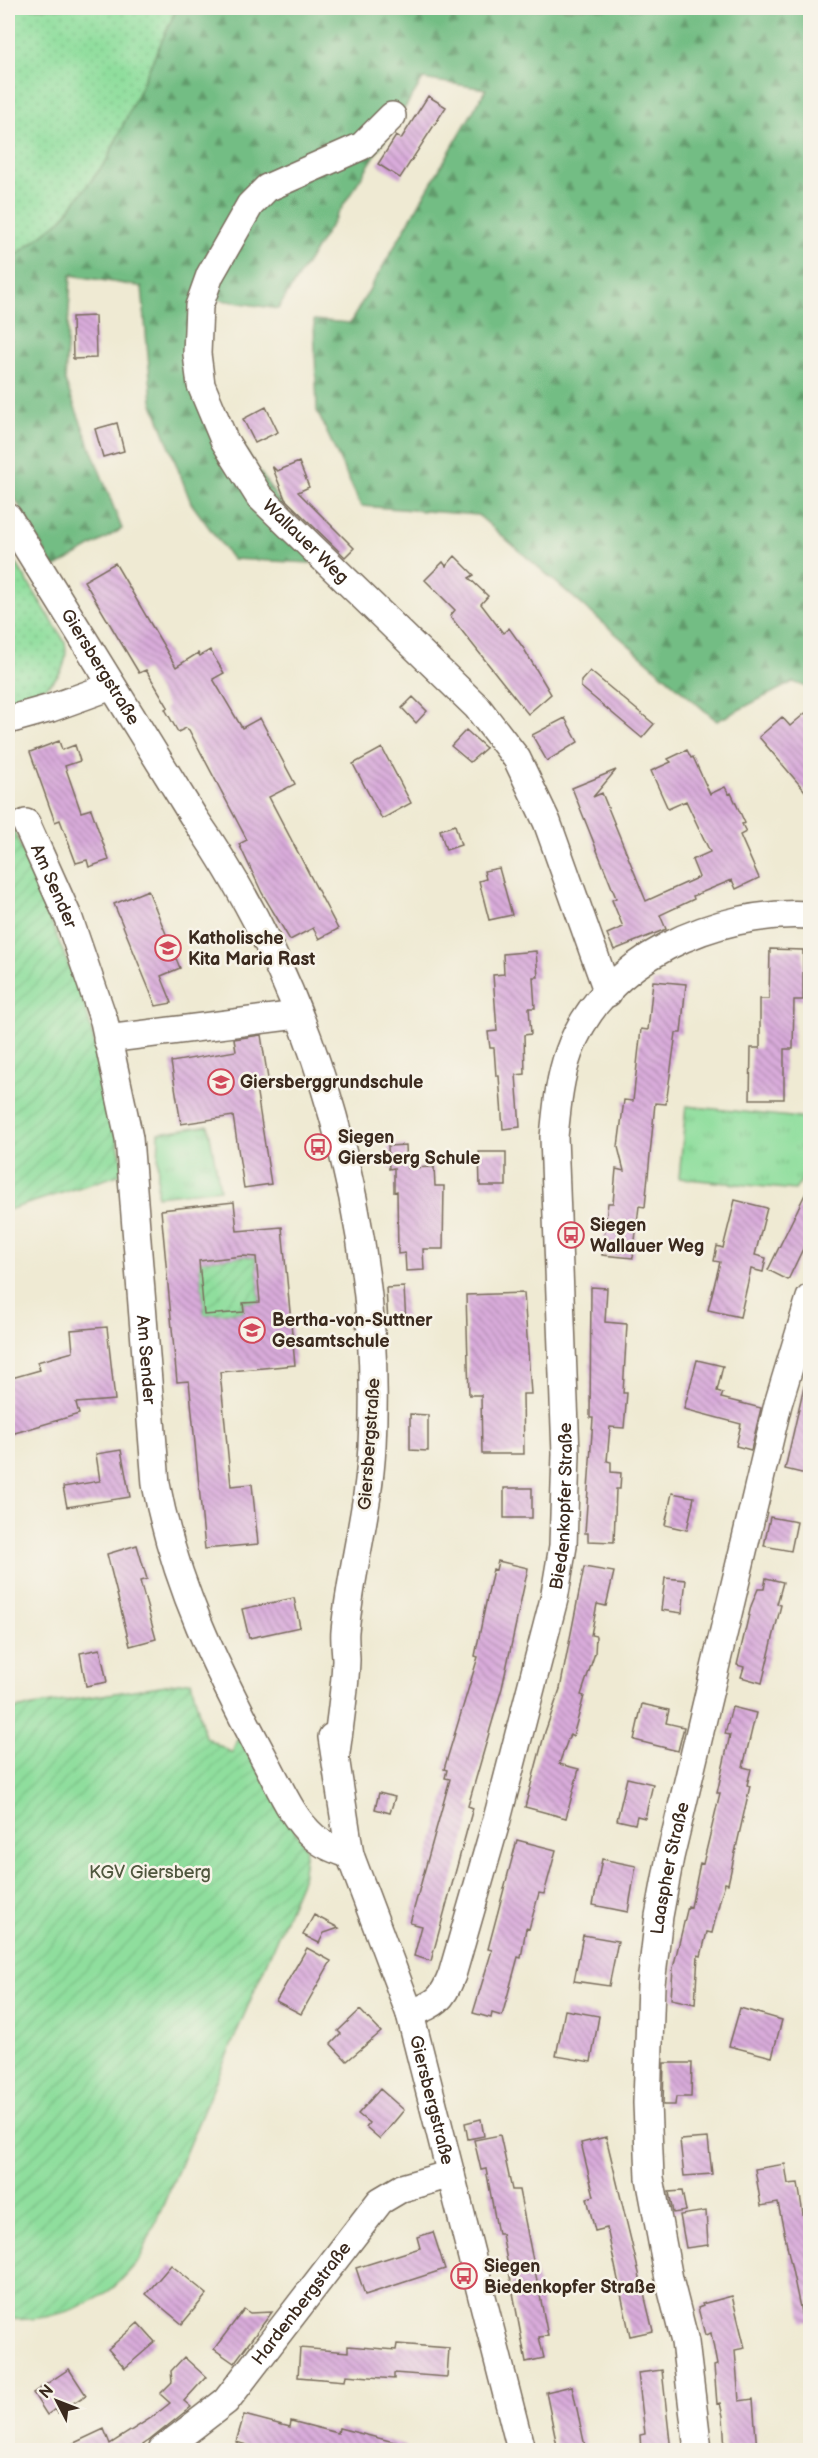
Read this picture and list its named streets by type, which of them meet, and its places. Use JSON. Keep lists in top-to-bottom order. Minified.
{"streets":{"street":["Wallauer Weg","Giersbergstraße","Am Sender","Biedenkopfer Straße","Laaspher Straße","Hardenbergstraße"]},"crossings":[["Wallauer Weg","Biedenkopfer Straße"],["Giersbergstraße","Am Sender"],["Giersbergstraße","Biedenkopfer Straße"],["Giersbergstraße","Hardenbergstraße"]],"parks":["KGV Giersberg"],"places":{"school or university":["Katholische Kita Maria Rast","Giersberggrundschule","Bertha-von-Suttner Gesamtschule"],"bus stop":["Siegen Giersberg Schule","Siegen Wallauer Weg","Siegen Biedenkopfer Straße"]},"north":"top left"}
